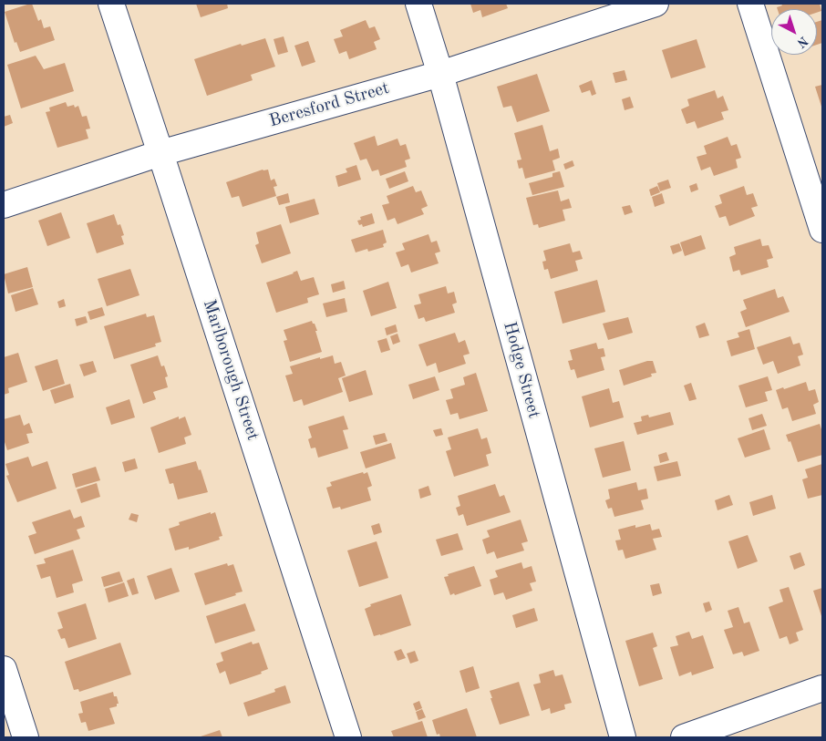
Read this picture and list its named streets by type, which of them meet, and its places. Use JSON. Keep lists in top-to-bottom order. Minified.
{"streets":{"street":["Beresford Street","Marlborough Street","Hodge Street"]},"crossings":[["Beresford Street","Marlborough Street"],["Beresford Street","Hodge Street"]],"north":"bottom right"}
